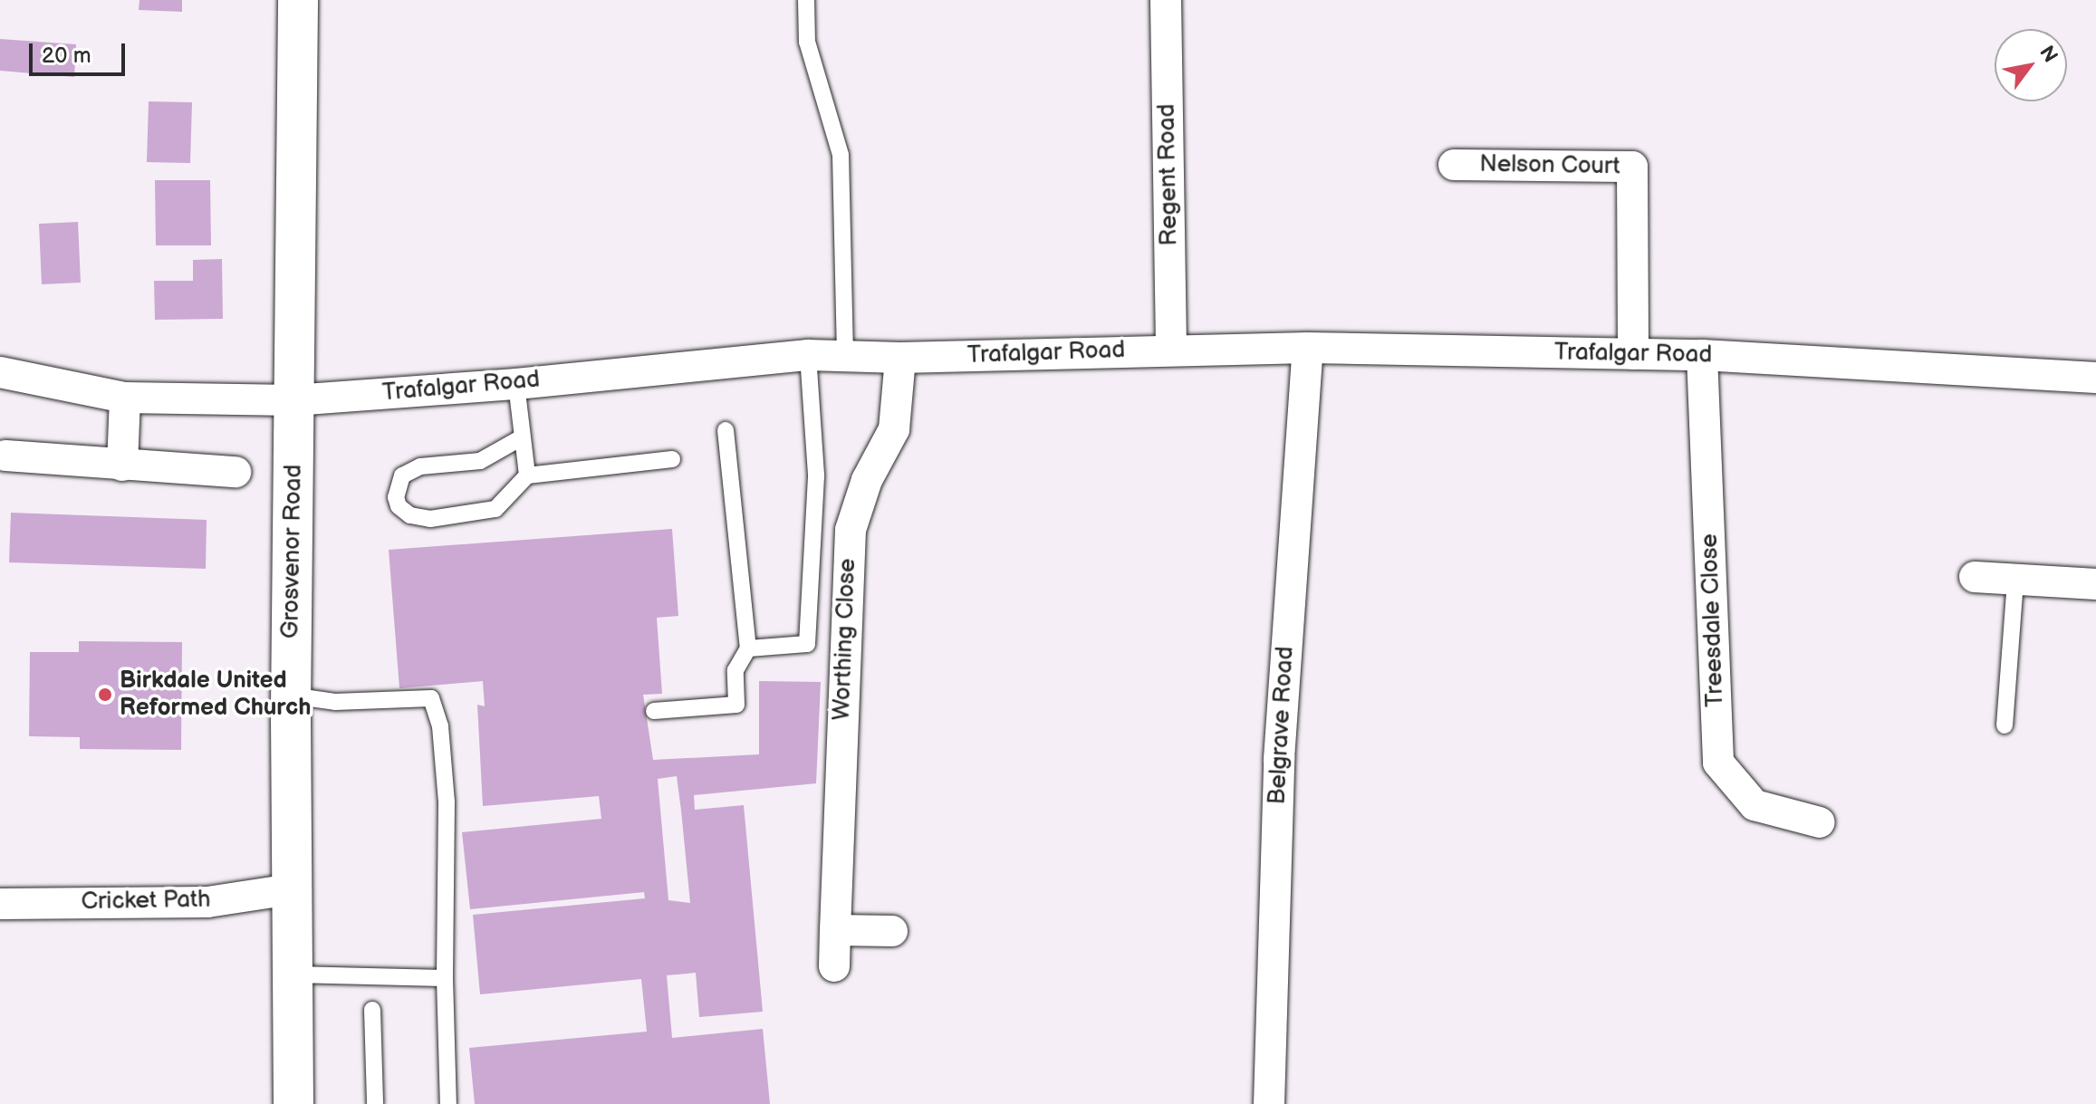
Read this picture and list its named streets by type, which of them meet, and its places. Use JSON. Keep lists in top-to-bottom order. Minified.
{"streets":{"street":["Nelson Court","Regent Road","Trafalgar Road","Grosvenor Road","Treesdale Close","Worthing Close","Belgrave Road","Cricket Path"]},"crossings":[["Nelson Court","Trafalgar Road"],["Regent Road","Trafalgar Road"],["Trafalgar Road","Grosvenor Road"],["Trafalgar Road","Treesdale Close"],["Trafalgar Road","Worthing Close"],["Trafalgar Road","Belgrave Road"],["Grosvenor Road","Cricket Path"]],"places":["Birkdale United Reformed Church"],"scale_bar":"20 m","north":"top right"}
